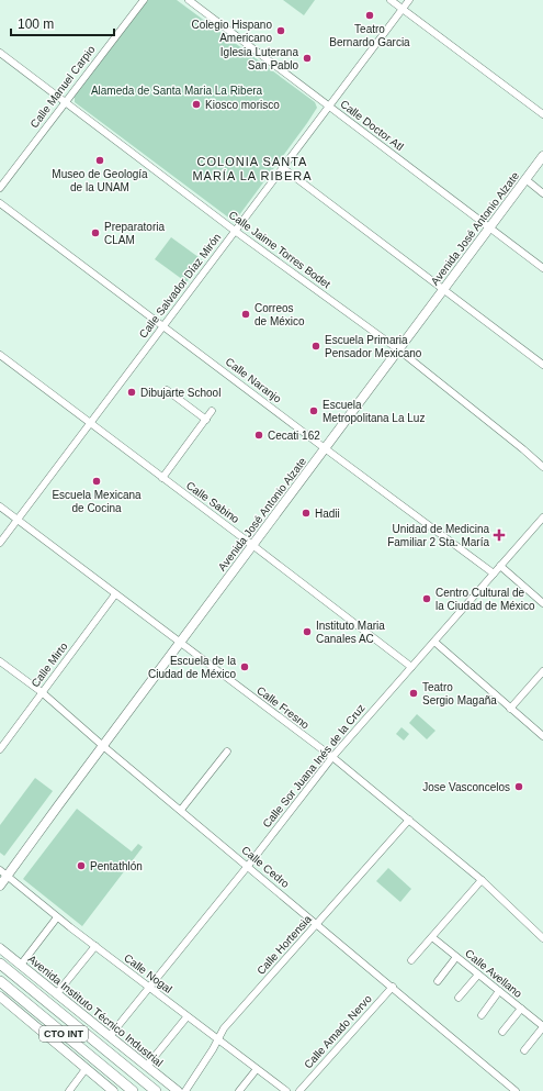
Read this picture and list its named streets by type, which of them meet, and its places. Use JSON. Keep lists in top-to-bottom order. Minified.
{"streets":{"highway":["CTO INT"],"main road":["Avenida José Antonio Alzate","Avenida Instituto Técnico Industrial"],"street":["Calle Manuel Carpio","Calle Doctor Atl","Calle Jaime Torres Bodet","Calle Salvador Díaz Mirón","Calle Naranjo","Calle Sabino","Calle Mirto","Calle Fresno","Calle Sor Juana Inés de la Cruz","Calle Cedro","Calle Hortensia","Calle Nogal","Calle Avellano","Calle Amado Nervo"]},"crossings":[["Calle Manuel Carpio","Calle Jaime Torres Bodet"],["Calle Doctor Atl","Avenida José Antonio Alzate"],["Calle Doctor Atl","Calle Salvador Díaz Mirón"],["Avenida José Antonio Alzate","Calle Jaime Torres Bodet"],["Avenida José Antonio Alzate","Calle Naranjo"],["Avenida José Antonio Alzate","Calle Sabino"],["Avenida José Antonio Alzate","Calle Fresno"],["Avenida José Antonio Alzate","Calle Cedro"],["Avenida José Antonio Alzate","Calle Nogal"],["Calle Jaime Torres Bodet","Calle Salvador Díaz Mirón"],["Calle Salvador Díaz Mirón","Calle Naranjo"],["Calle Salvador Díaz Mirón","Calle Sabino"],["Calle Salvador Díaz Mirón","Calle Fresno"],["Calle Naranjo","Calle Sor Juana Inés de la Cruz"],["Calle Sabino","Calle Sor Juana Inés de la Cruz"],["Calle Mirto","Calle Fresno"],["Calle Mirto","Calle Cedro"],["Calle Fresno","Calle Sor Juana Inés de la Cruz"],["Calle Fresno","Calle Hortensia"],["Calle Sor Juana Inés de la Cruz","Calle Cedro"],["Calle Sor Juana Inés de la Cruz","Calle Nogal"],["Calle Sor Juana Inés de la Cruz","Avenida Instituto Técnico Industrial"],["Calle Cedro","Calle Hortensia"],["Calle Cedro","Calle Amado Nervo"],["Calle Hortensia","Calle Nogal"]],"districts":["COLONIA SANTA MARÍA LA RIBERA"],"parks":["Alameda de Santa Maria La Ribera"],"places":{"other":["Teatro Bernardo Garcia","Colegio Hispano Americano","Iglesia Luterana San Pablo","Kiosco morisco","Museo de Geología de la UNAM","Preparatoria CLAM","Correos de México","Escuela Primaria Pensador Mexicano","Dibujarte School","Escuela Metropolitana La Luz","Cecati 162","Escuela Mexicana de Cocina","Hadii","Centro Cultural de la Ciudad de México","Instituto Maria Canales AC","Escuela de la Ciudad de México","Teatro Sergio Magaña","Jose Vasconcelos","Pentathlón"],"health":["Unidad de Medicina Familiar 2 Sta. María"]},"scale_bar":"100 m"}
